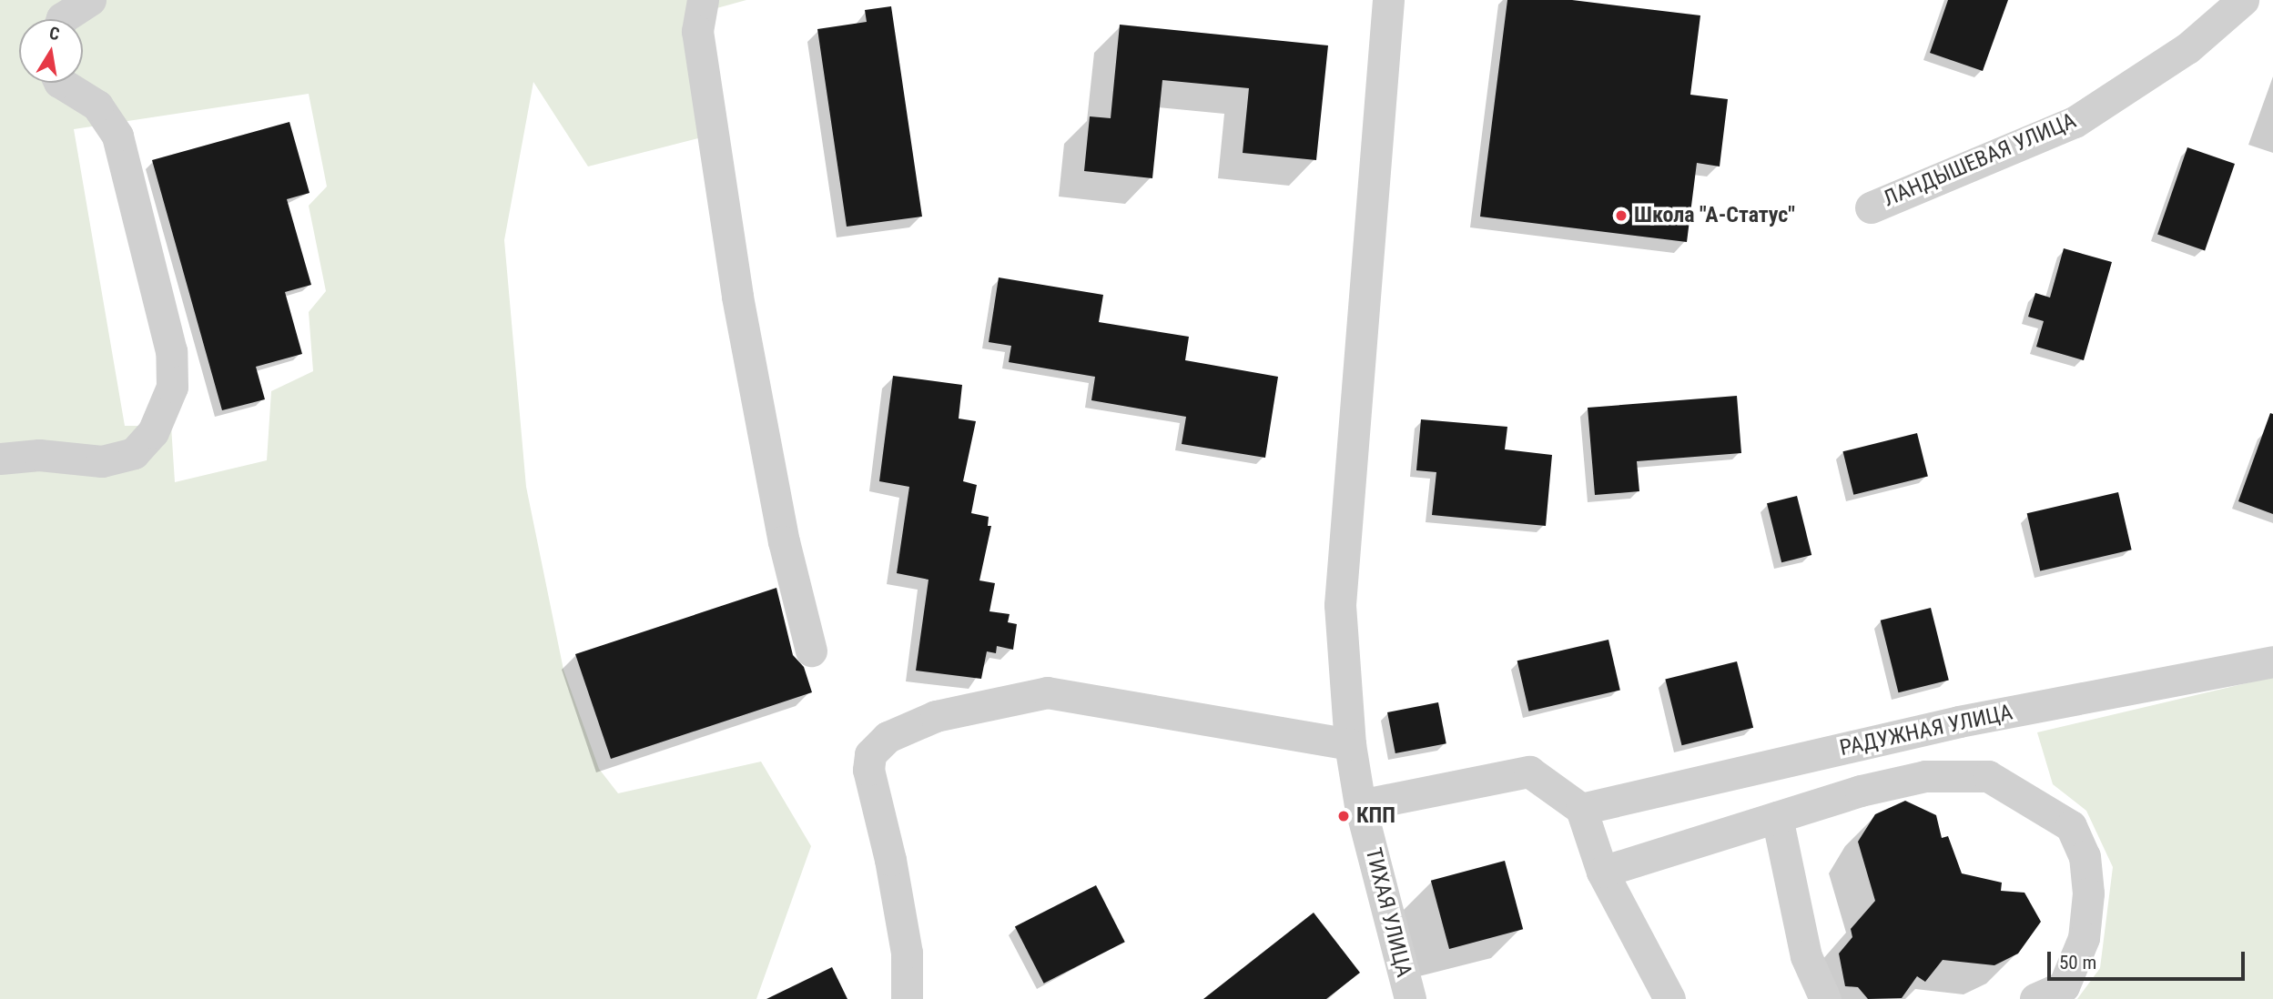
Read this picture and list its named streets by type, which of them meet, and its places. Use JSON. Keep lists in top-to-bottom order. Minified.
{"streets":{"street":["ЛАНДЫШЕВАЯ УЛИЦА","РАДУЖНАЯ УЛИЦА","ТИХАЯ УЛИЦА"]},"places":["Школа \"А-Статус\"","КПП"],"scale_bar":"50 m","north":"top"}
